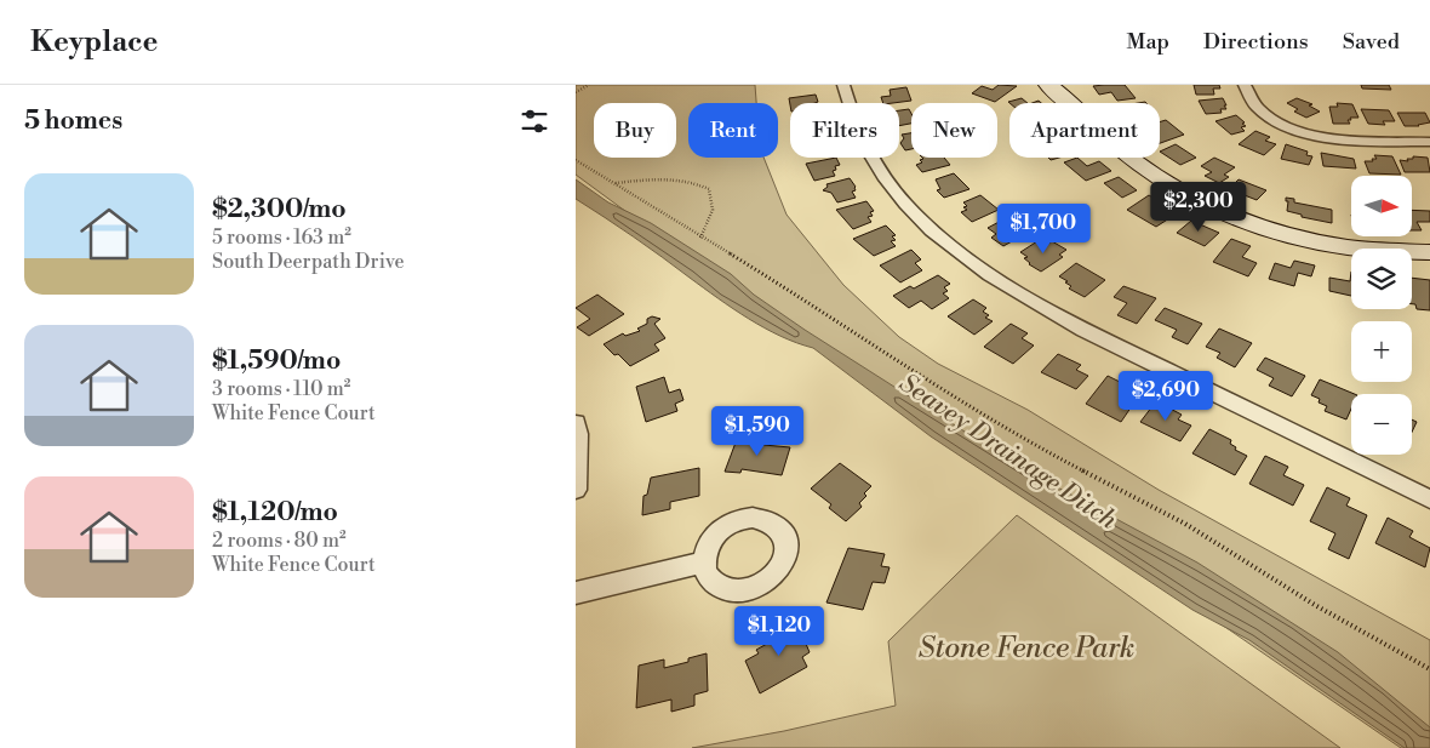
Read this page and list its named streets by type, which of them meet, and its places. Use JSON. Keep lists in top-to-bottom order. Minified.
{"water":["Seavey Drainage Ditch"],"parks":["Stone Fence Park"],"north":"right","page":{"header":"Keyplace","nav":["Map","Directions","Saved"],"heading":"5 homes","chip":["Buy","Rent","Filters","New","Apartment"],"list":[{"name":"$2,300/mo","note":"5 rooms · 163 m² · South Deerpath Drive"},{"name":"$1,590/mo","note":"3 rooms · 110 m² · White Fence Court"},{"name":"$1,120/mo","note":"2 rooms · 80 m² · White Fence Court"}],"map_buttons":["+","−"],"price":["$2,300","$1,700","$2,690","$1,590","$1,120"]}}
